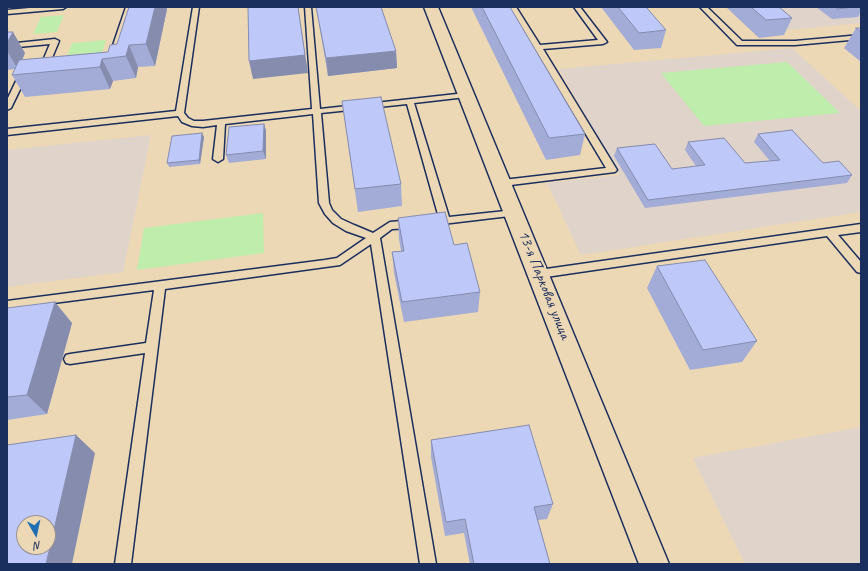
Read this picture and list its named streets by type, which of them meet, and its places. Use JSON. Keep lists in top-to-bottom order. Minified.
{"streets":{"street":["13-я Парковая улица"]},"north":"bottom"}
